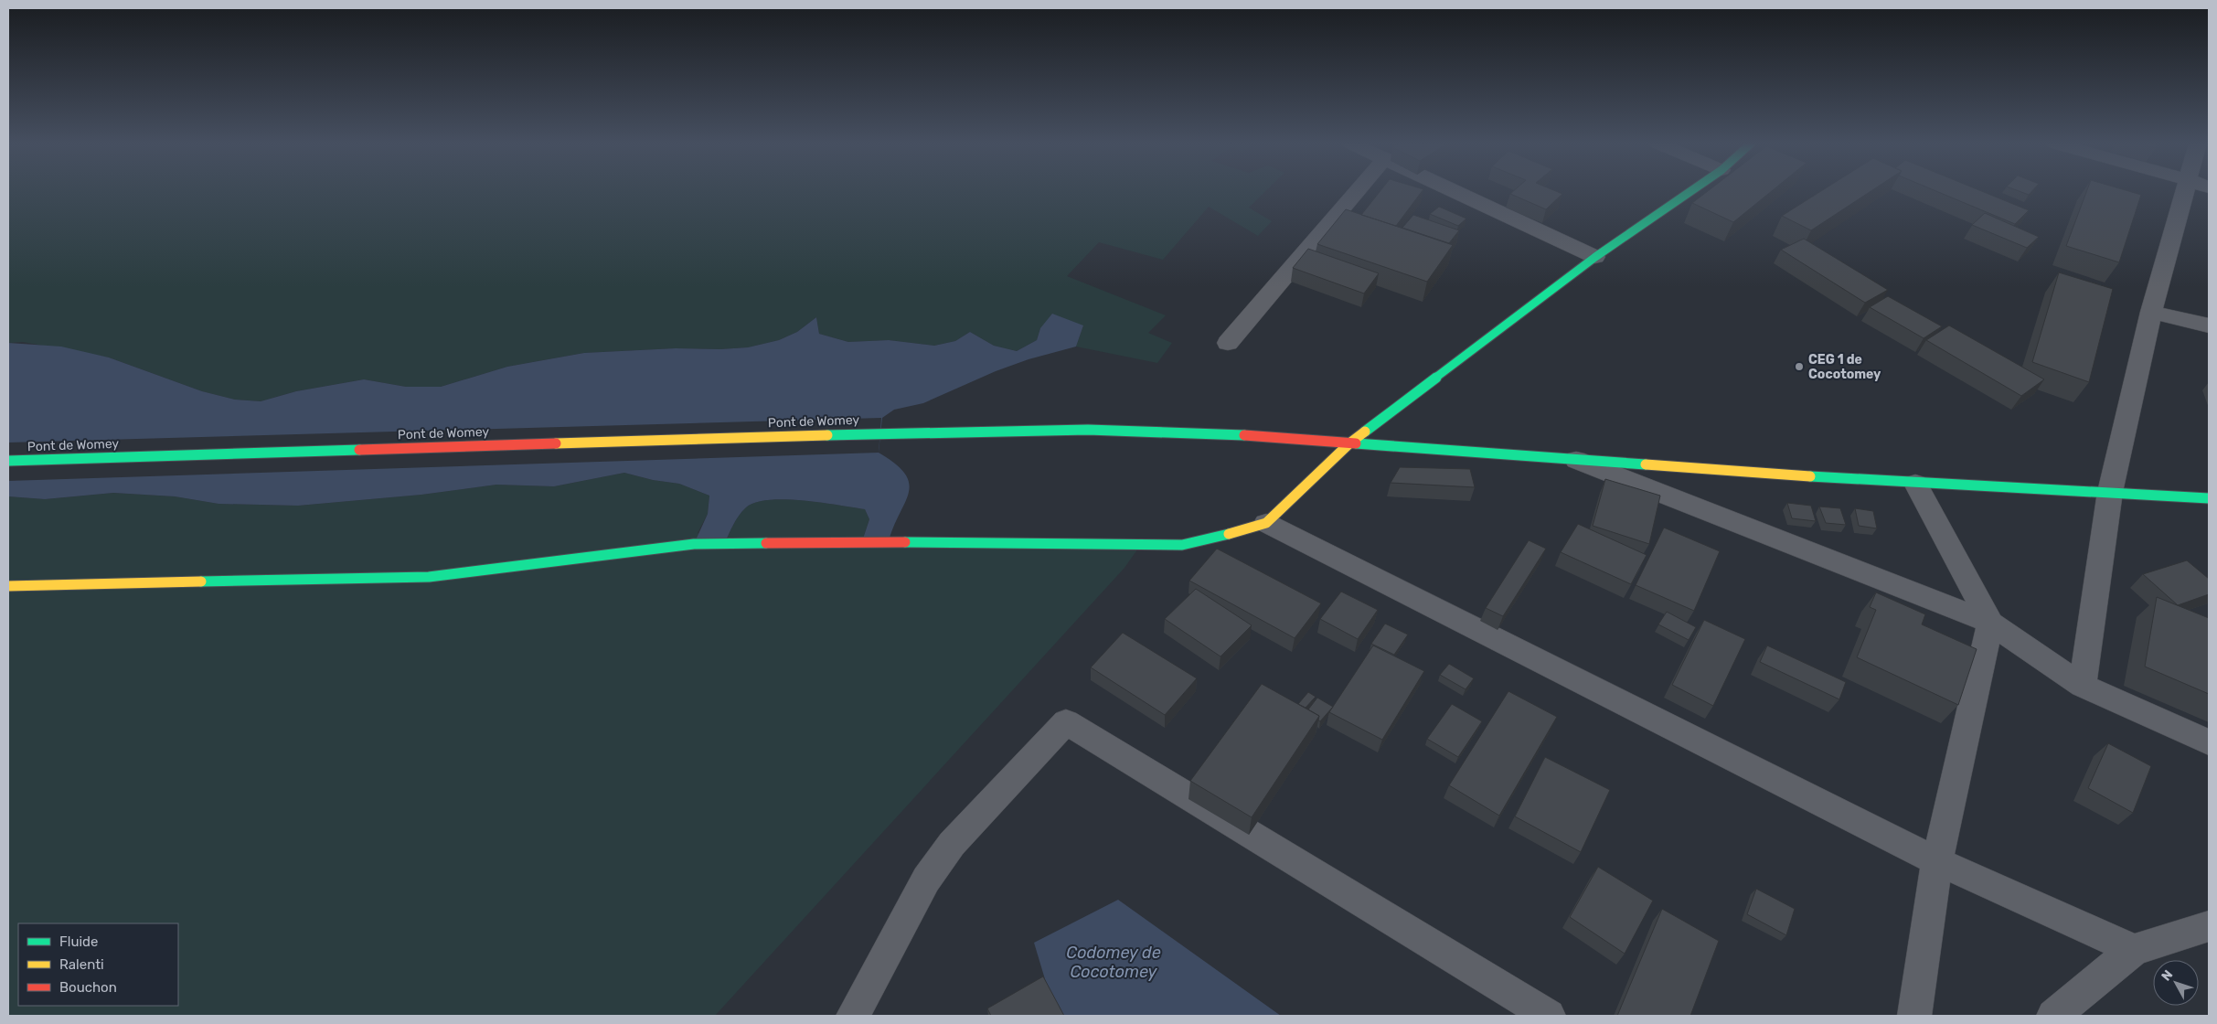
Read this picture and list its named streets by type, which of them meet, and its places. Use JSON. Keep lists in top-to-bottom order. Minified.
{"streets":{"main road":["Pont de Womey"]},"water":["Codomey de Cocotomey"],"places":["CEG 1 de Cocotomey"],"legend":["Fluide","Ralenti","Bouchon"],"north":"top left"}
